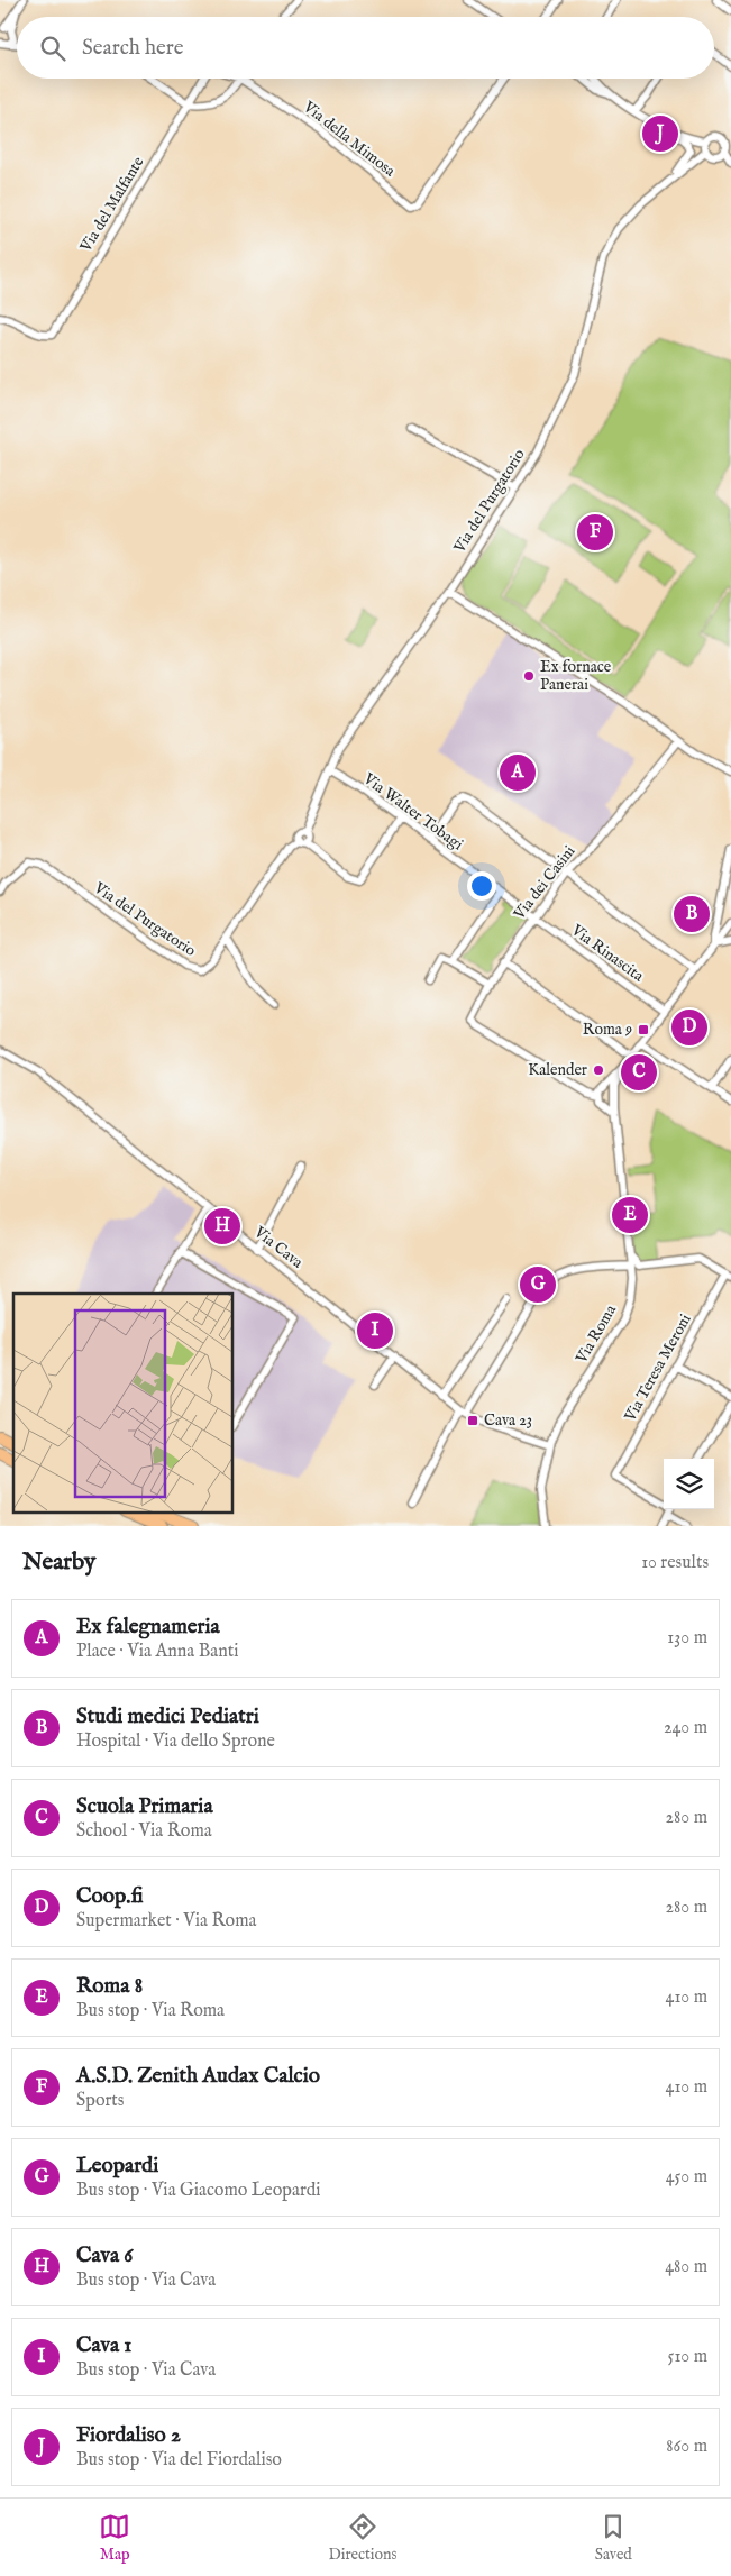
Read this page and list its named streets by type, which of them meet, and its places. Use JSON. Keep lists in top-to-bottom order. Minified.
{"streets":{"street":["Via della Mimosa","Via del Malfante","Via del Purgatorio","Via Walter Tobagi","Via dei Casini","Via Rinascita","Via Cava","Via Roma","Via Teresa Meroni"]},"crossings":[["Via del Purgatorio","Via Walter Tobagi"],["Via Walter Tobagi","Via dei Casini"],["Via Walter Tobagi","Via Rinascita"],["Via dei Casini","Via Rinascita"],["Via dei Casini","Via Roma"],["Via Rinascita","Via Roma"],["Via Cava","Via Roma"]],"places":{"other":["Ex fornace Panerai","Kalender"],"transit":["Roma 9","Cava 23"]},"page":{"search":"Search here","pins":["J","F","A","B","D","C","E","H","G","I"],"heading":["Nearby","10 results"],"list":[{"mark":"A","name":"Ex falegnameria","note":"Place · Via Anna Banti","value":"130 m"},{"mark":"B","name":"Studi medici Pediatri","note":"Hospital · Via dello Sprone","value":"240 m"},{"mark":"C","name":"Scuola Primaria","note":"School · Via Roma","value":"280 m"},{"mark":"D","name":"Coop.fi","note":"Supermarket · Via Roma","value":"280 m"},{"mark":"E","name":"Roma 8","note":"Bus stop · Via Roma","value":"410 m"},{"mark":"F","name":"A.S.D. Zenith Audax Calcio","note":"Sports","value":"410 m"},{"mark":"G","name":"Leopardi","note":"Bus stop · Via Giacomo Leopardi","value":"450 m"},{"mark":"H","name":"Cava 6","note":"Bus stop · Via Cava","value":"480 m"},{"mark":"I","name":"Cava 1","note":"Bus stop · Via Cava","value":"510 m"},{"mark":"J","name":"Fiordaliso 2","note":"Bus stop · Via del Fiordaliso","value":"860 m"}],"nav":["Map","Directions","Saved"]}}
